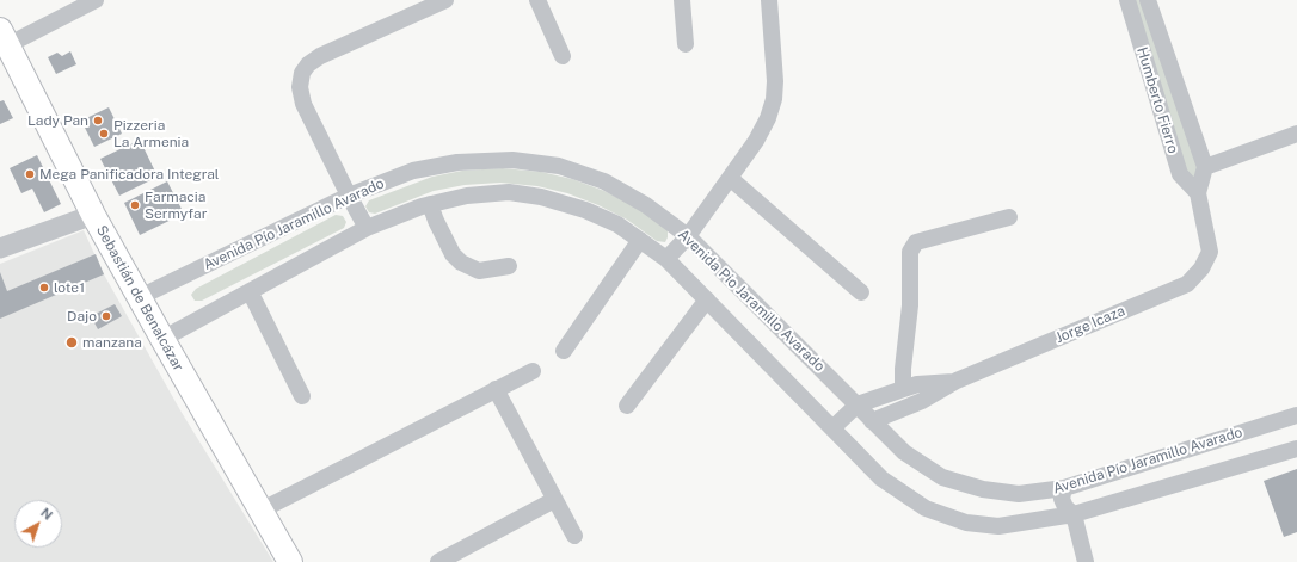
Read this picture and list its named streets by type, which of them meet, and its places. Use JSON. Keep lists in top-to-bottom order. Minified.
{"streets":{"main road":["Sebastián de Benalcázar"],"street":["Humberto Fierro","Avenida Pío Jaramillo Avarado","Jorge Icaza"]},"crossings":[["Humberto Fierro","Jorge Icaza"],["Avenida Pío Jaramillo Avarado","Sebastián de Benalcázar"],["Avenida Pío Jaramillo Avarado","Jorge Icaza"]],"places":["Lady Pan","Pizzeria La Armenia","Mega Panificadora Integral","Farmacia Sermyfar","lote1","Dajo","manzana"],"north":"top right"}
